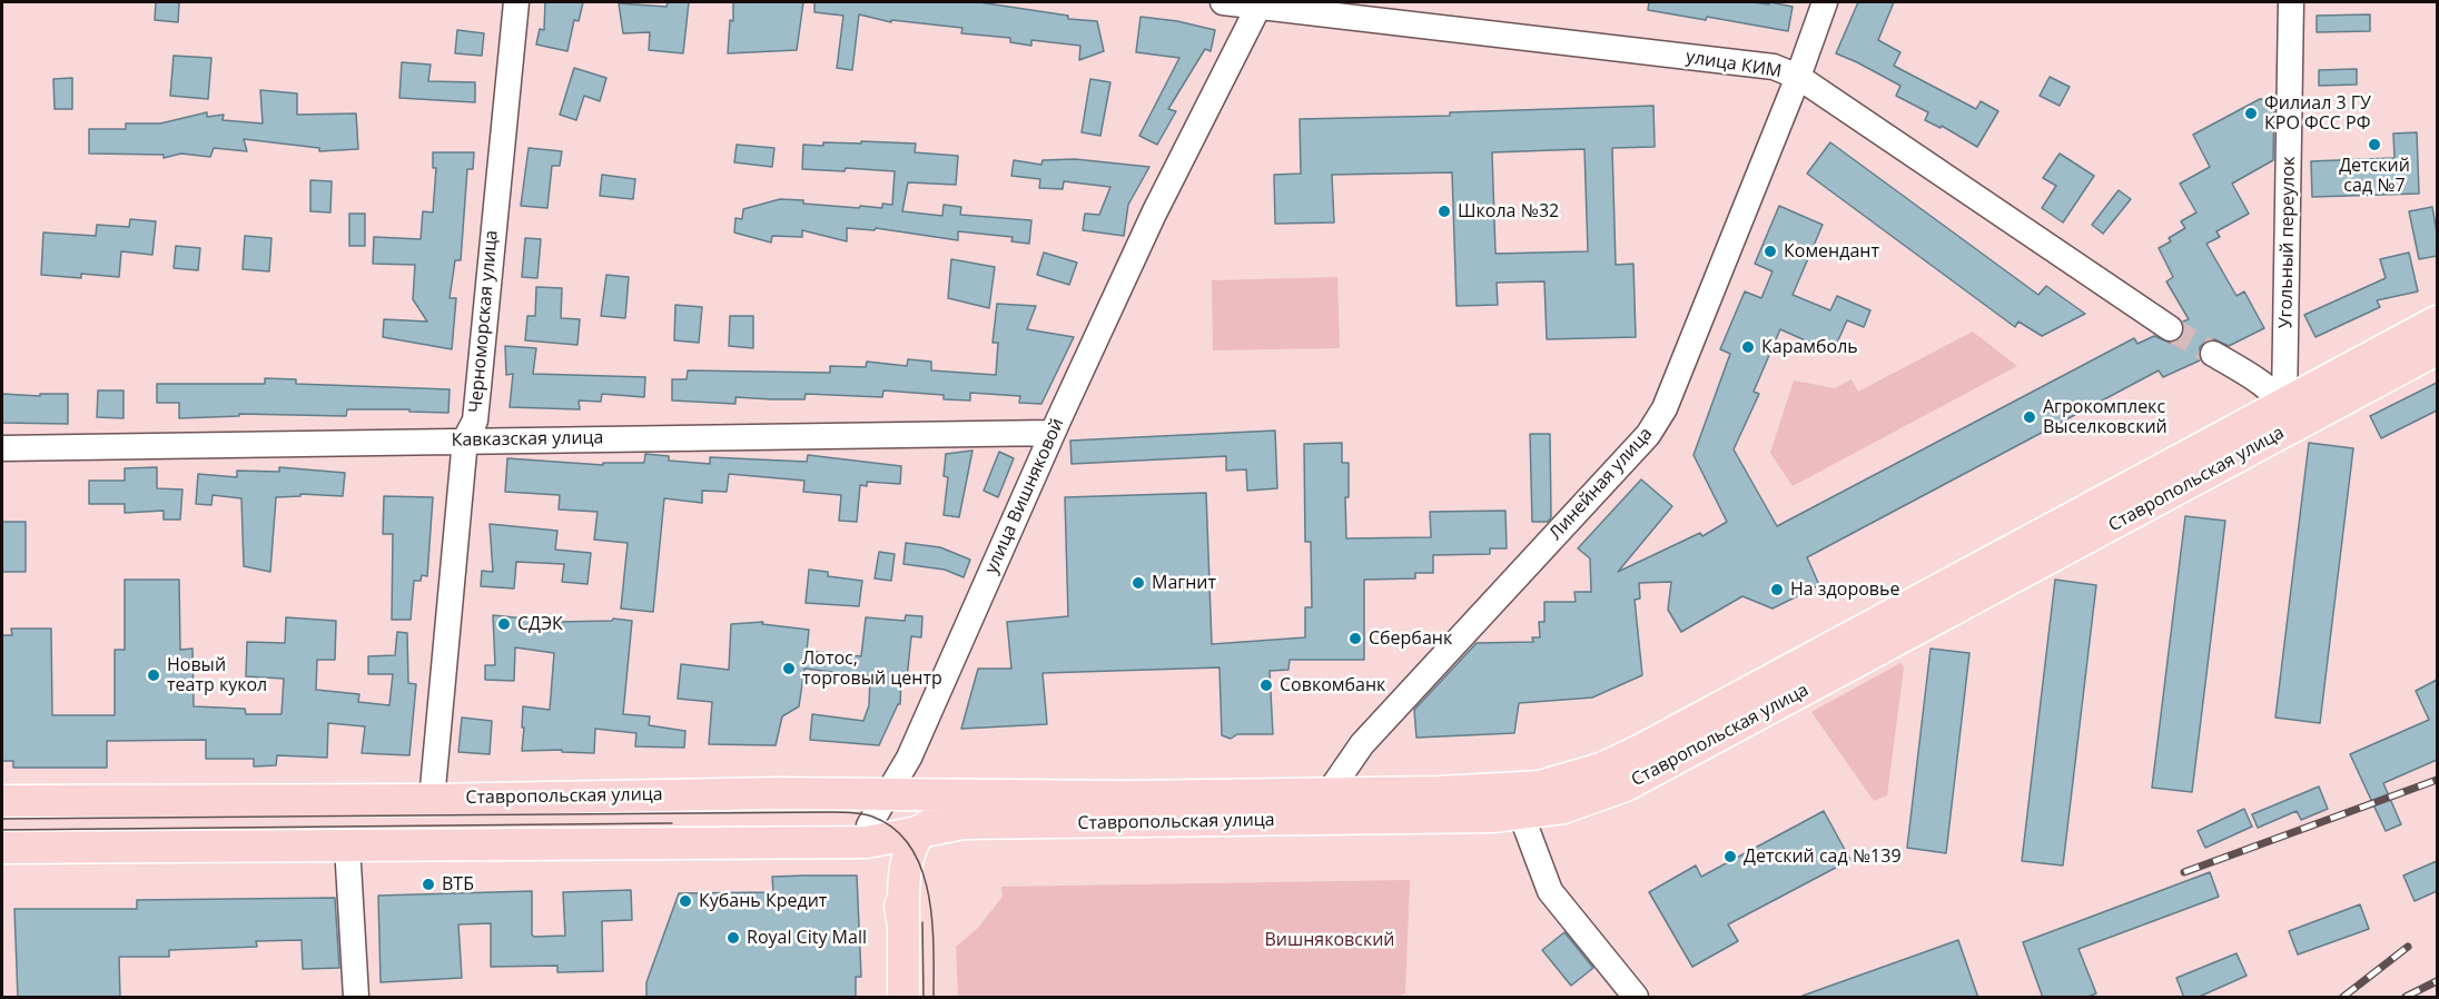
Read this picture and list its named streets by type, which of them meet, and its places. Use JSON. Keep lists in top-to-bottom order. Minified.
{"streets":{"main road":["Ставропольская улица"],"street":["улица КИМ","Угольный переулок","Черноморская улица","Кавказская улица","Линейная улица","улица Вишняковой"]},"crossings":[["улица КИМ","Линейная улица"],["улица КИМ","улица Вишняковой"],["Угольный переулок","Ставропольская улица"],["Черноморская улица","Кавказская улица"],["Черноморская улица","Ставропольская улица"],["Кавказская улица","улица Вишняковой"],["Ставропольская улица","Линейная улица"],["Ставропольская улица","улица Вишняковой"]],"parks":["Вишняковский"],"places":["Филиал 3 ГУ КРО ФСС РФ","Детский сад №7","Школа №32","Комендант","Карамболь","Агрокомплекс Выселковский","Магнит","На здоровье","СДЭК","Сбербанк","Лотос, торговый центр","Новый театр кукол","Совкомбанк","Детский сад №139","ВТБ","Кубань Кредит","Royal City Mall"]}
